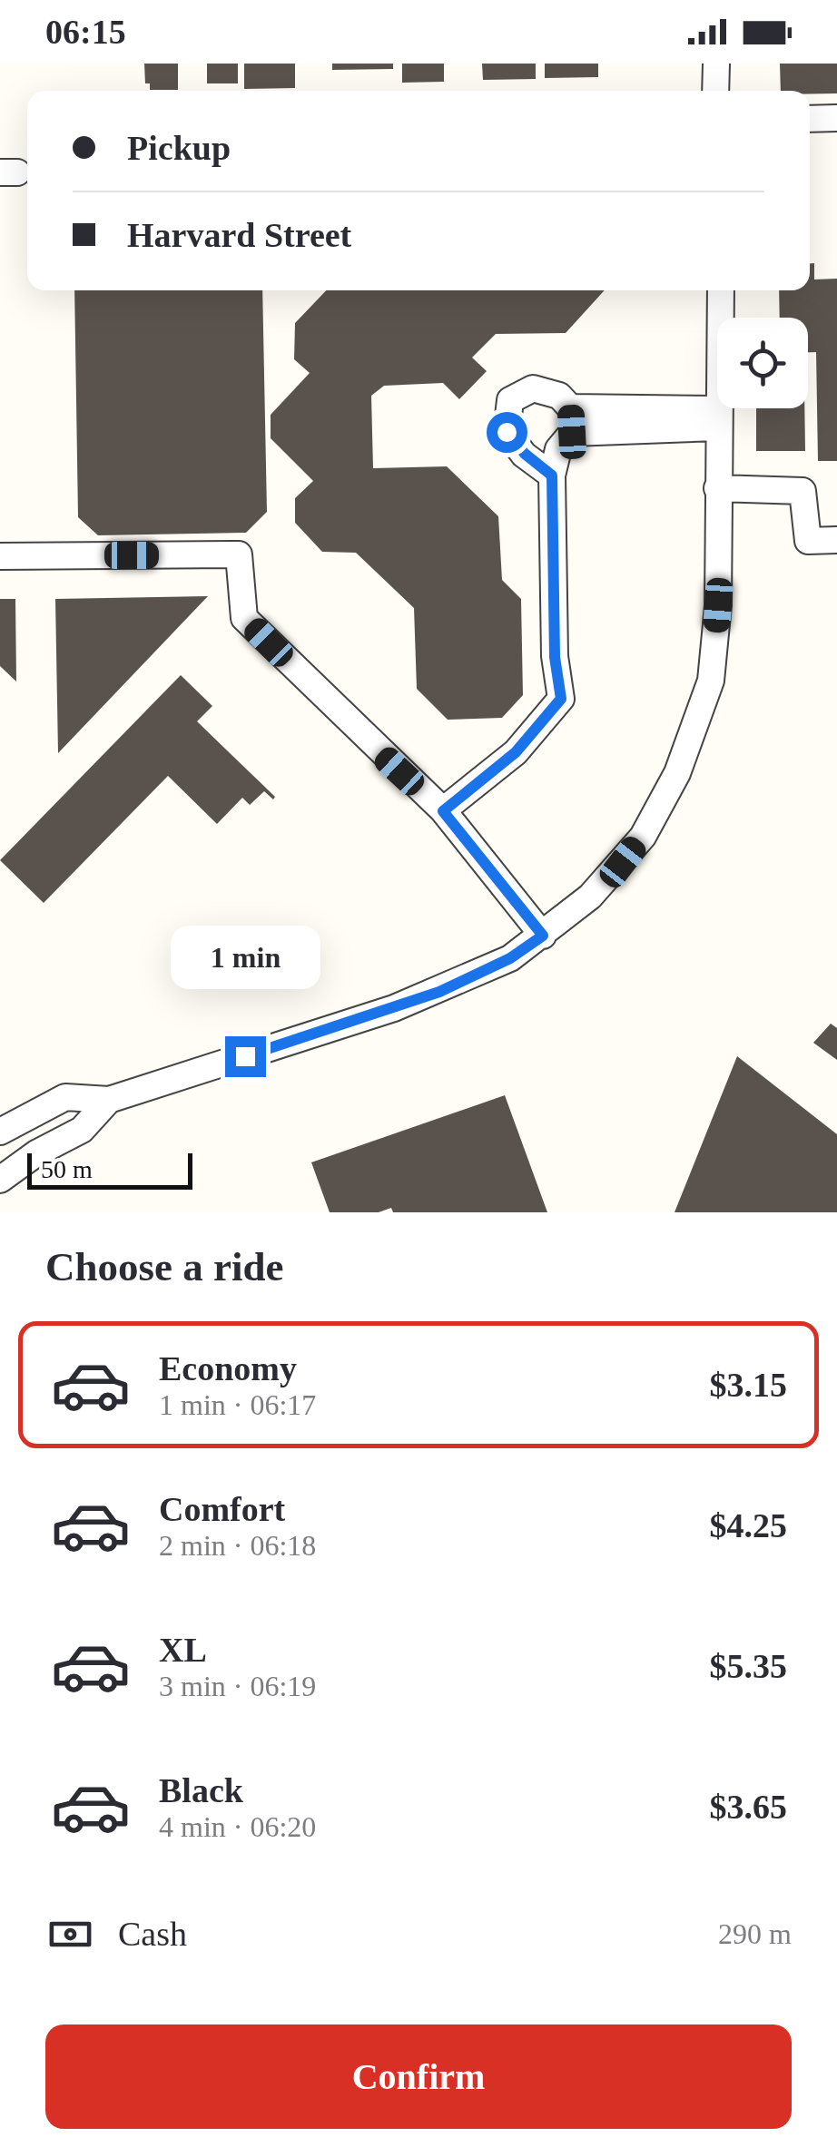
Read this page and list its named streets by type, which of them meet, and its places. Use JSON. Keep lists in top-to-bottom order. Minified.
{"scale_bar":"50 m","page":{"status":"06:15","banner":["Pickup","Harvard Street"],"bubble":"1 min","scale":"50 m","heading":"Choose a ride","list":[{"name":"Economy","note":"1 min · 06:17","value":"$3.15"},{"name":"Comfort","note":"2 min · 06:18","value":"$4.25"},{"name":"XL","note":"3 min · 06:19","value":"$5.35"},{"name":"Black","note":"4 min · 06:20","value":"$3.65"}],"pay":["Cash","290 m"],"buttons":"Confirm"}}
